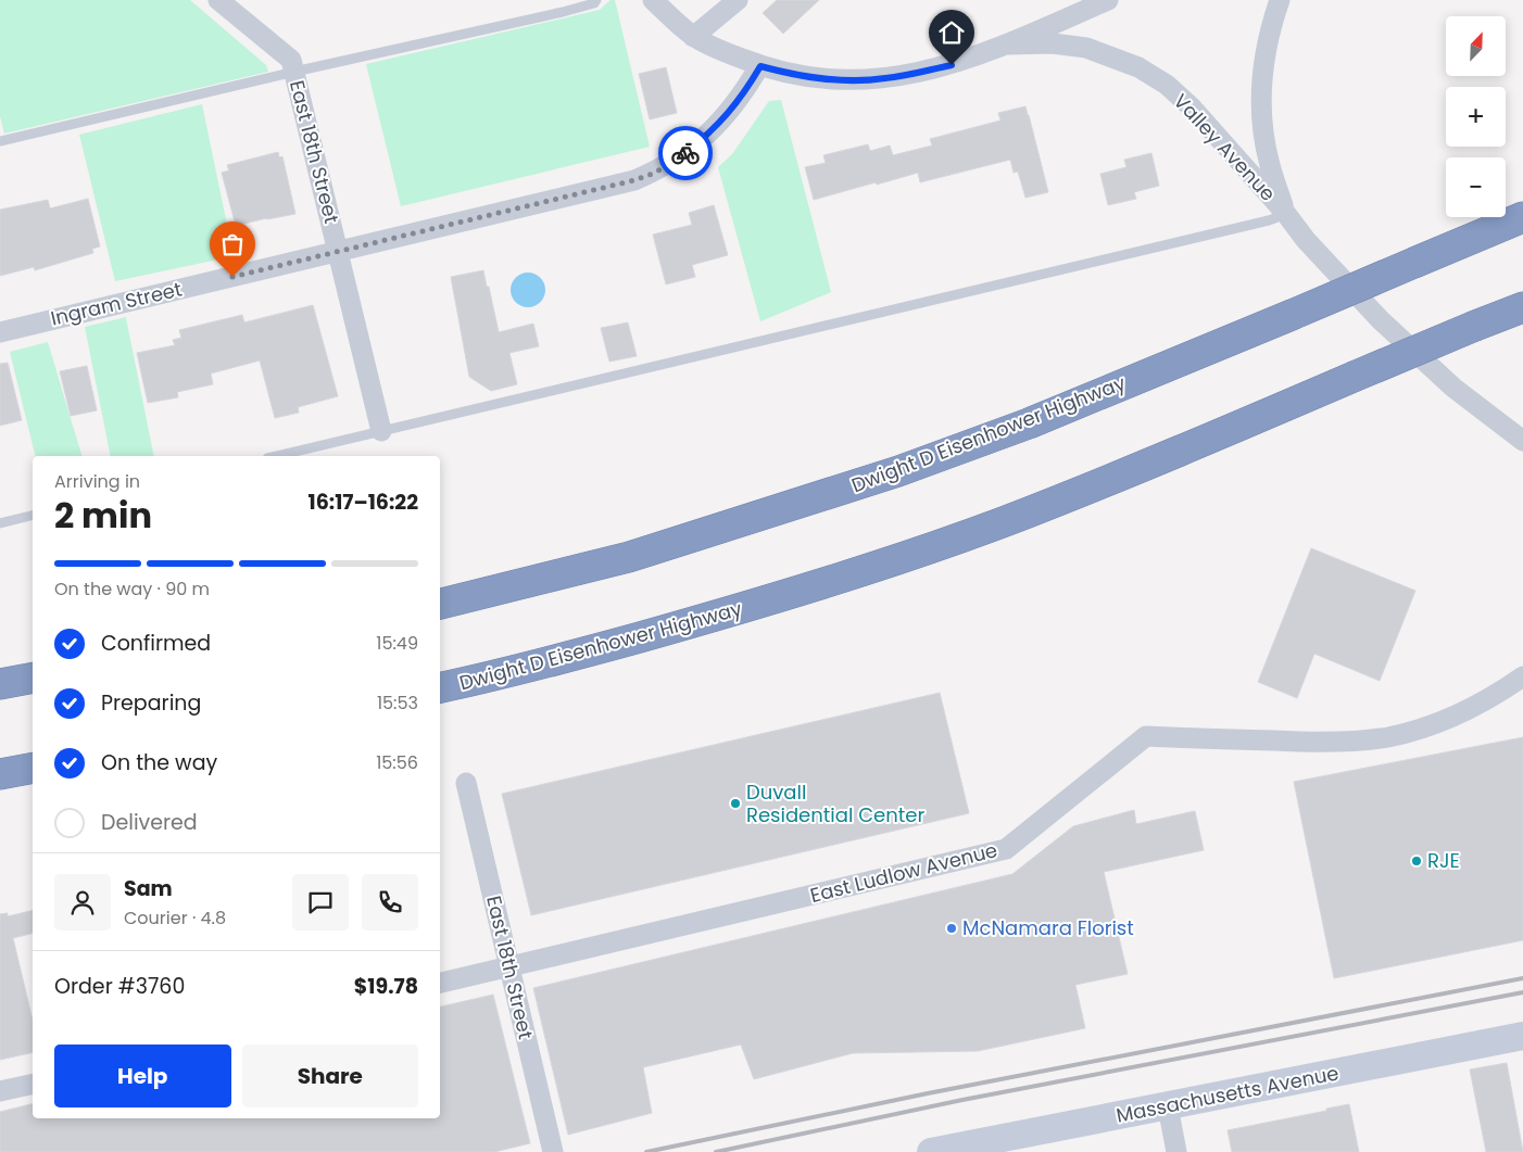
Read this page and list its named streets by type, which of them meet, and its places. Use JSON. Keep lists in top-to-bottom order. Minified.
{"streets":{"highway":["Dwight D Eisenhower Highway"],"street":["Valley Avenue","East 18th Street","Ingram Street","East Ludlow Avenue","Massachusetts Avenue"]},"crossings":[["East 18th Street","Ingram Street"],["East 18th Street","East Ludlow Avenue"]],"places":["Duvall Residential Center","RJE","McNamara Florist"],"north":"top right","page":{"map_buttons":["+","−"],"heading":["2 min","Arriving in","16:17–16:22"],"panel":["Sam","Courier · 4.8","Order #3760","$19.78"],"bar":"On the way · 90 m","list":[["Confirmed","15:49"],["Preparing","15:53"],["On the way","15:56"],"Delivered"],"buttons":["Help","Share"]}}
